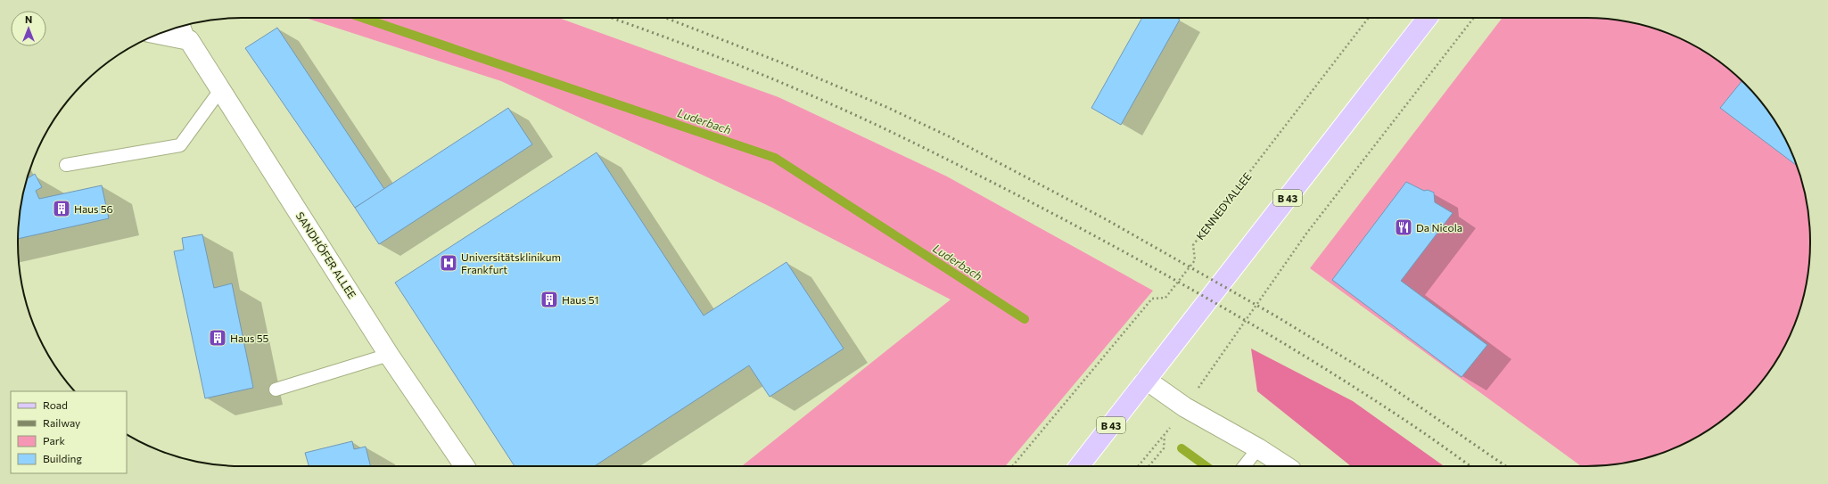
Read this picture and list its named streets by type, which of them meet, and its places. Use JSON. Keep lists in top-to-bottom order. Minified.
{"streets":{"main road":["B 43"],"street":["SANDHÖFER ALLEE"],"path":["KENNEDYALLEE"]},"water":["Luderbach"],"places":{"building":["Haus 56","Haus 51","Haus 55"],"restaurant":["Da Nicola"],"hospital":["Universitätsklinikum Frankfurt"]},"legend":["Road","Railway","Park","Building"],"north":"top"}
